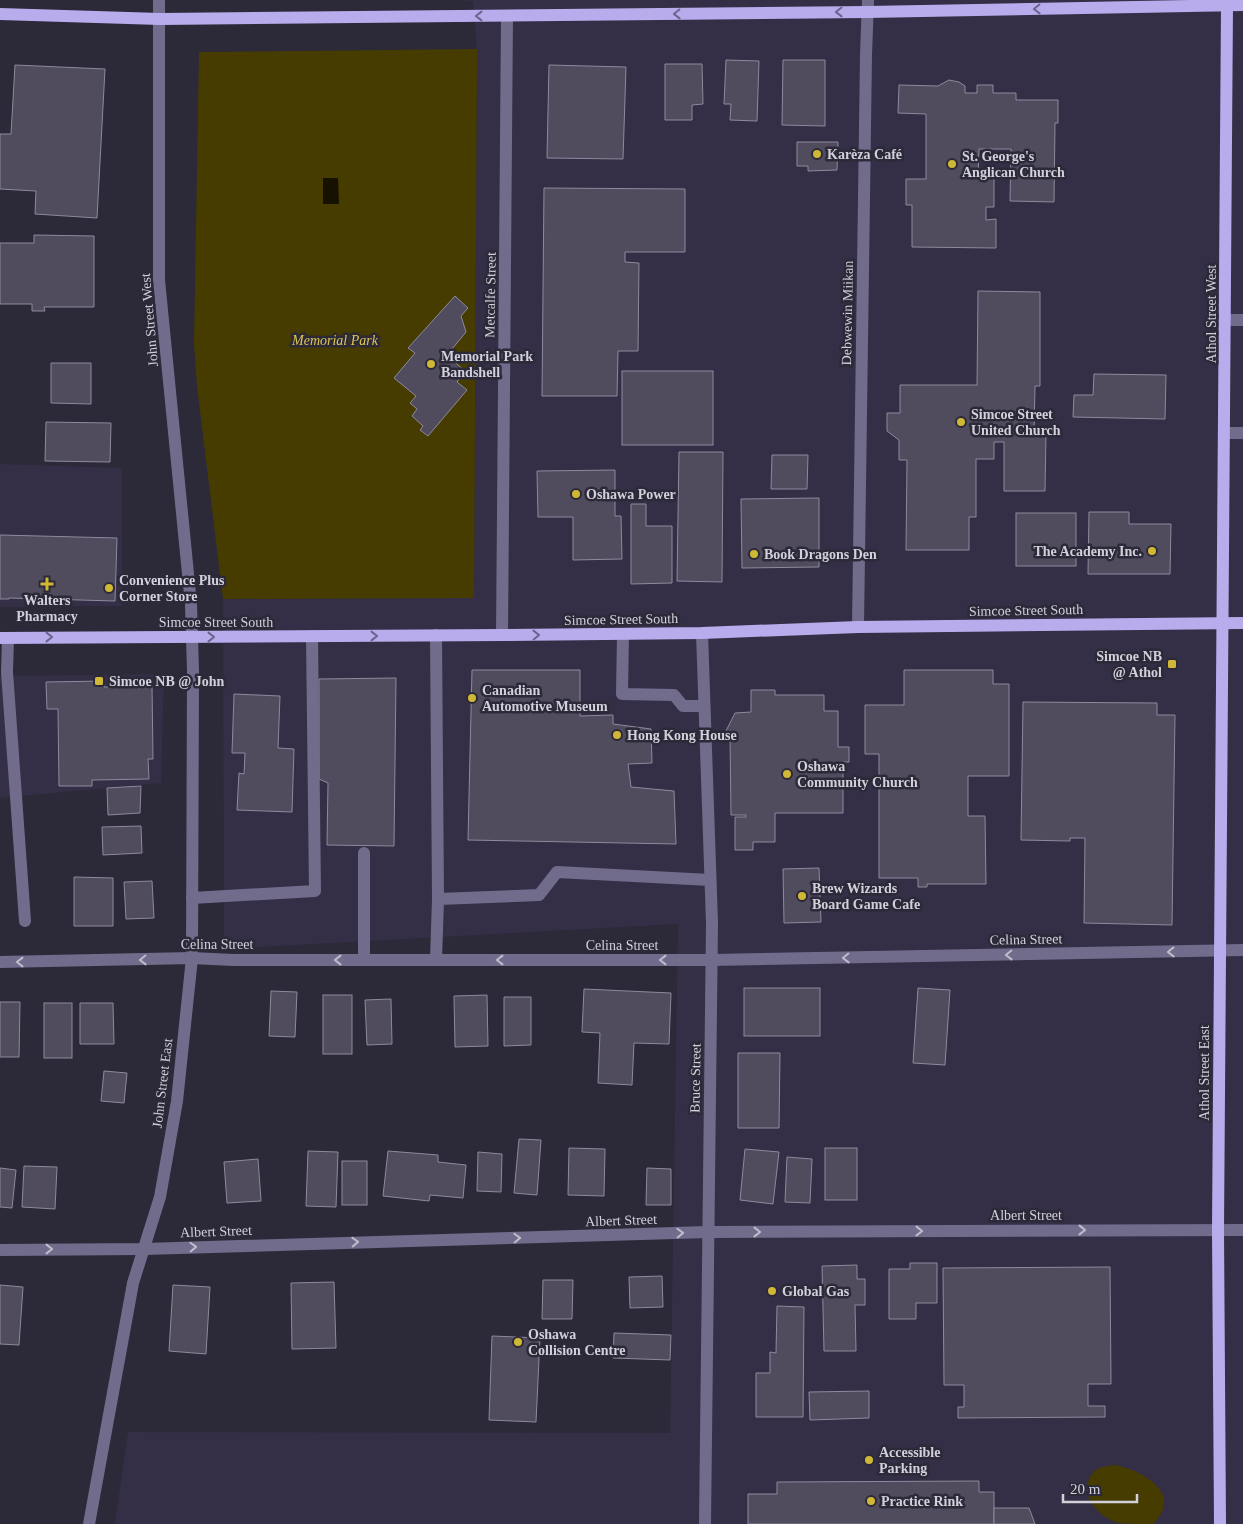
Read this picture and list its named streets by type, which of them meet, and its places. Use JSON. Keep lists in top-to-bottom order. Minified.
{"streets":{"main road":["Athol Street West","Simcoe Street South","Athol Street East"],"street":["Metcalfe Street","Debwewin Miikan","John Street West","Celina Street","Bruce Street","John Street East","Albert Street"]},"crossings":[["Metcalfe Street","Simcoe Street South"],["Debwewin Miikan","Simcoe Street South"],["Athol Street West","Simcoe Street South"],["Athol Street West","Athol Street East"],["John Street West","Simcoe Street South"],["John Street West","John Street East"],["Simcoe Street South","Athol Street East"],["Simcoe Street South","Bruce Street"],["Simcoe Street South","John Street East"],["Celina Street","Athol Street East"],["Celina Street","Bruce Street"],["Celina Street","John Street East"],["Athol Street East","Albert Street"],["Bruce Street","Albert Street"],["John Street East","Albert Street"]],"one_way":["Simcoe Street South","Celina Street","Albert Street"],"parks":["Memorial Park"],"places":{"other":["Karèza Café","St. George's Anglican Church","Memorial Park Bandshell","Simcoe Street United Church","Oshawa Power","The Academy Inc.","Book Dragons Den","Convenience Plus Corner Store","Canadian Automotive Museum","Hong Kong House","Oshawa Community Church","Brew Wizards Board Game Cafe","Global Gas","Oshawa Collision Centre","Accessible Parking","Practice Rink"],"health":["Walters Pharmacy"],"transit":["Simcoe NB @ Athol","Simcoe NB @ John"]},"scale_bar":"20 m"}
